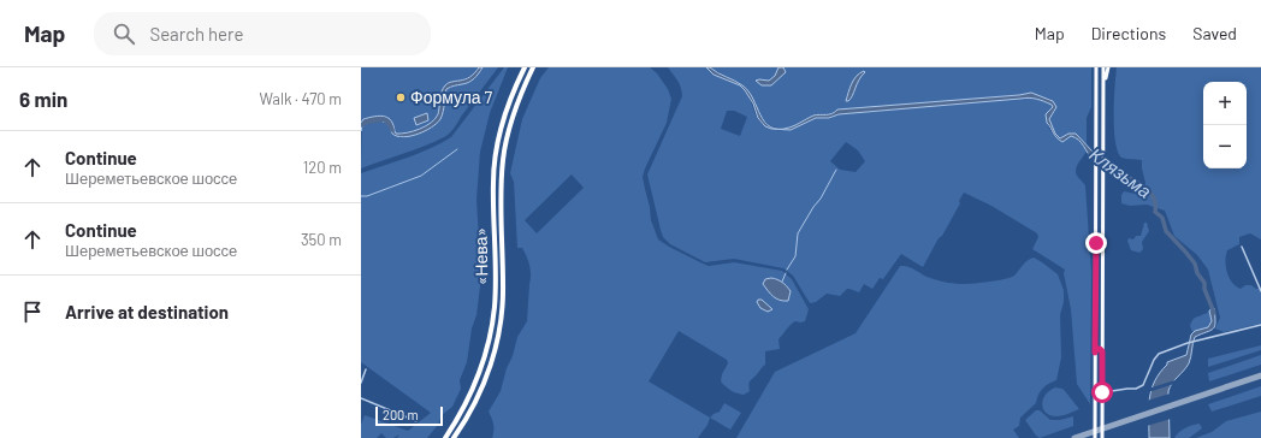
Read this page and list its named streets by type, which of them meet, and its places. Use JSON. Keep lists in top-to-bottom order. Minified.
{"streets":{"highway":["«Нева»"]},"water":["Клязьма"],"places":["Формула 7"],"scale_bar":"200 m","page":{"header":"Map","search":"Search here","nav":["Map","Directions","Saved"],"heading":["6 min","Walk · 470 m"],"map_buttons":["+","−"],"list":[["Continue","Шереметьевское шоссе","120 m"],["Continue","Шереметьевское шоссе","350 m"],"Arrive at destination"],"scale":"200 m"}}
